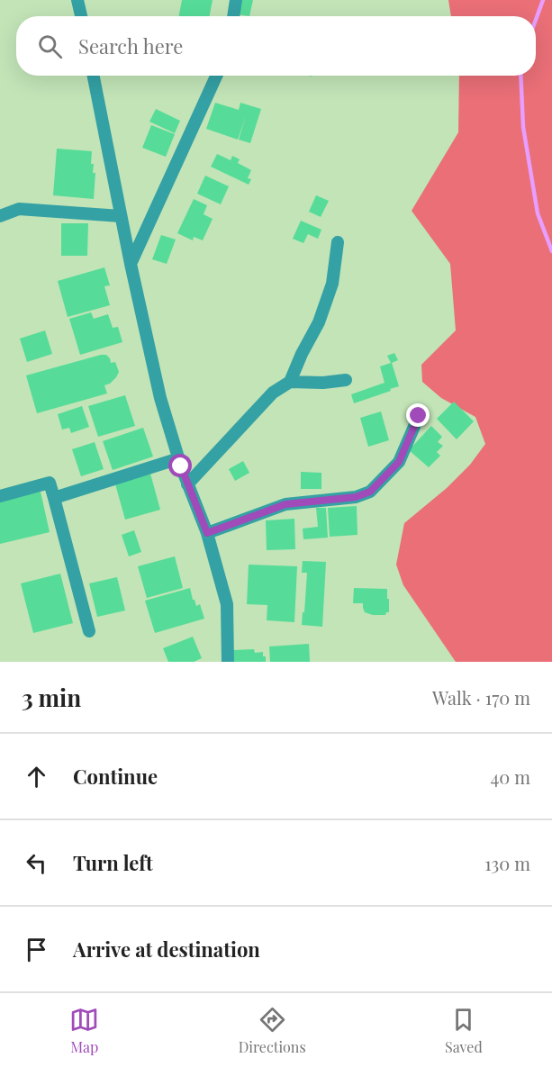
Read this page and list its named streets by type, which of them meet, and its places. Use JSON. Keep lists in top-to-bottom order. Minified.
{"page":{"search":"Search here","heading":["3 min","Walk · 170 m"],"list":[["Continue","40 m"],["Turn left","130 m"],"Arrive at destination"],"nav":["Map","Directions","Saved"]}}
